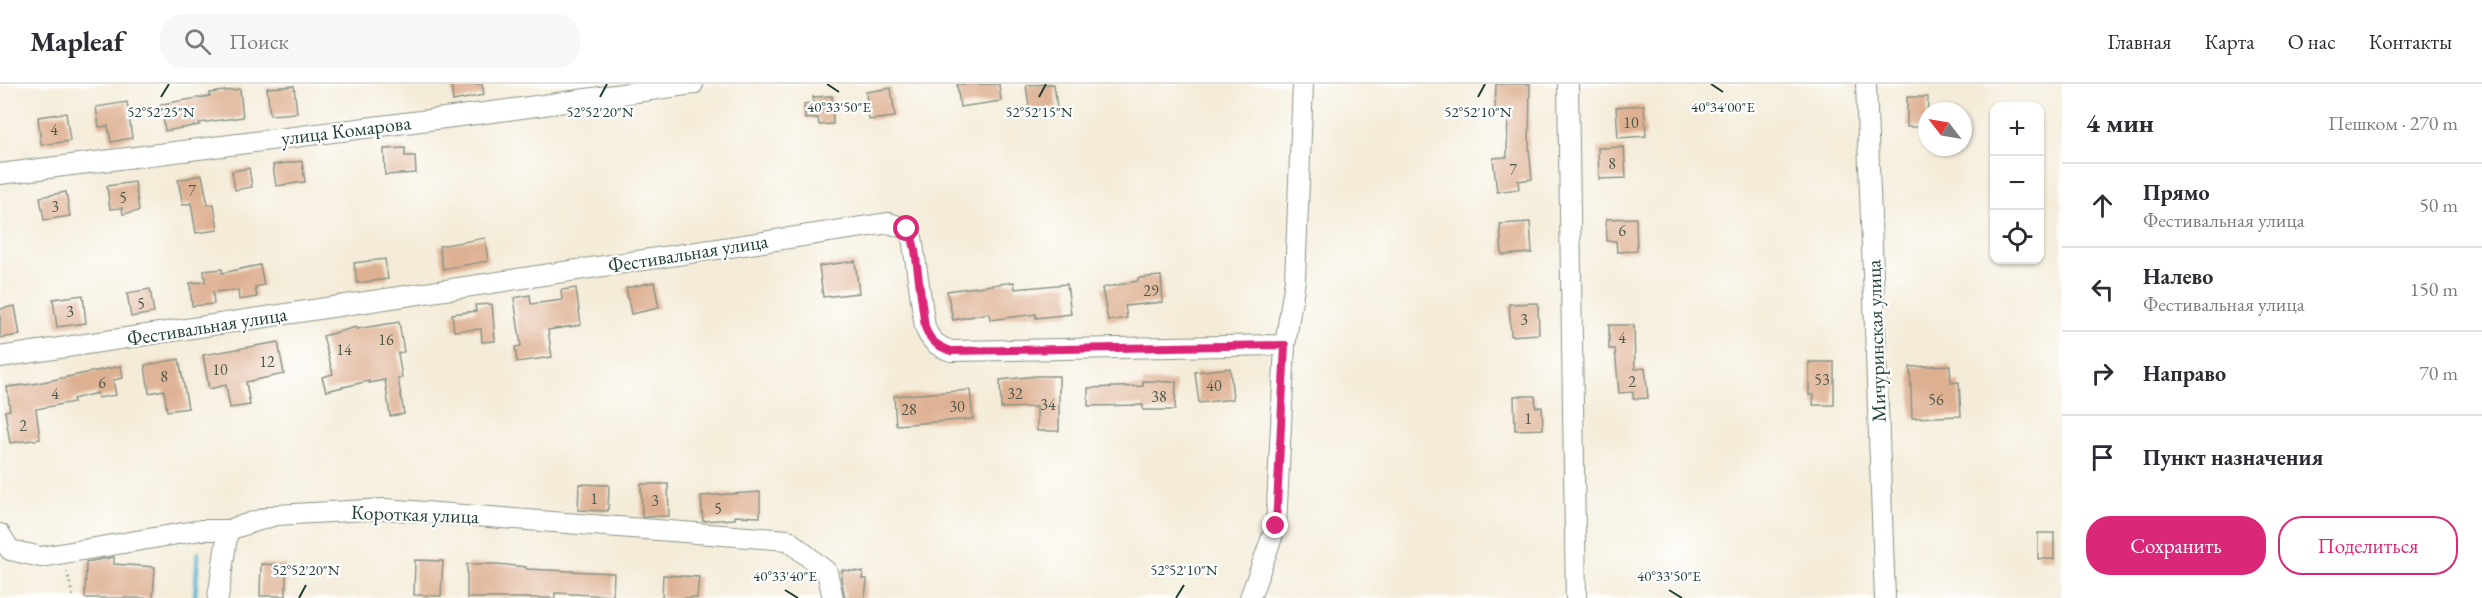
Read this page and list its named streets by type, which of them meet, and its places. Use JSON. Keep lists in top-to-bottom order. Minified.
{"streets":{"street":["улица Комарова","Фестивальная улица","Мичуринская улица","Короткая улица"]},"house_numbers":["10","4","8","7","7","5","3","6","29","5","3","3","4","16","14","12","10","8","53","2","6","40","4","32","38","56","34","30","28","1","2","1","3","5"],"north":"top left","page":{"header":"Mapleaf","search":"Поиск","nav":["Главная","Карта","О нас","Контакты"],"heading":["4 мин","Пешком · 270 m"],"map_buttons":["+","−"],"list":[["Прямо","Фестивальная улица","50 m"],["Налево","Фестивальная улица","150 m"],["Направо","70 m"],"Пункт назначения"],"buttons":["Сохранить","Поделиться"]},"coordinates":["40°34'00\"E","40°33'50\"E","52°52'25\"N","52°52'20\"N","52°52'15\"N","52°52'10\"N","40°33'40\"E"]}
